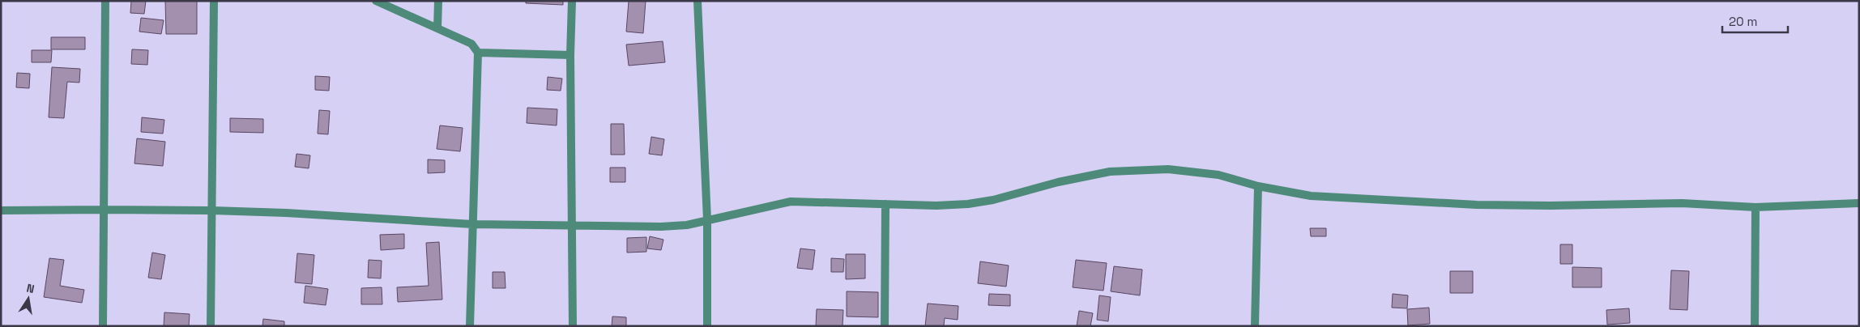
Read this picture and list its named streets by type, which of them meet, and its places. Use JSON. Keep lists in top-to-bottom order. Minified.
{"scale_bar":"20 m","north":"top"}
